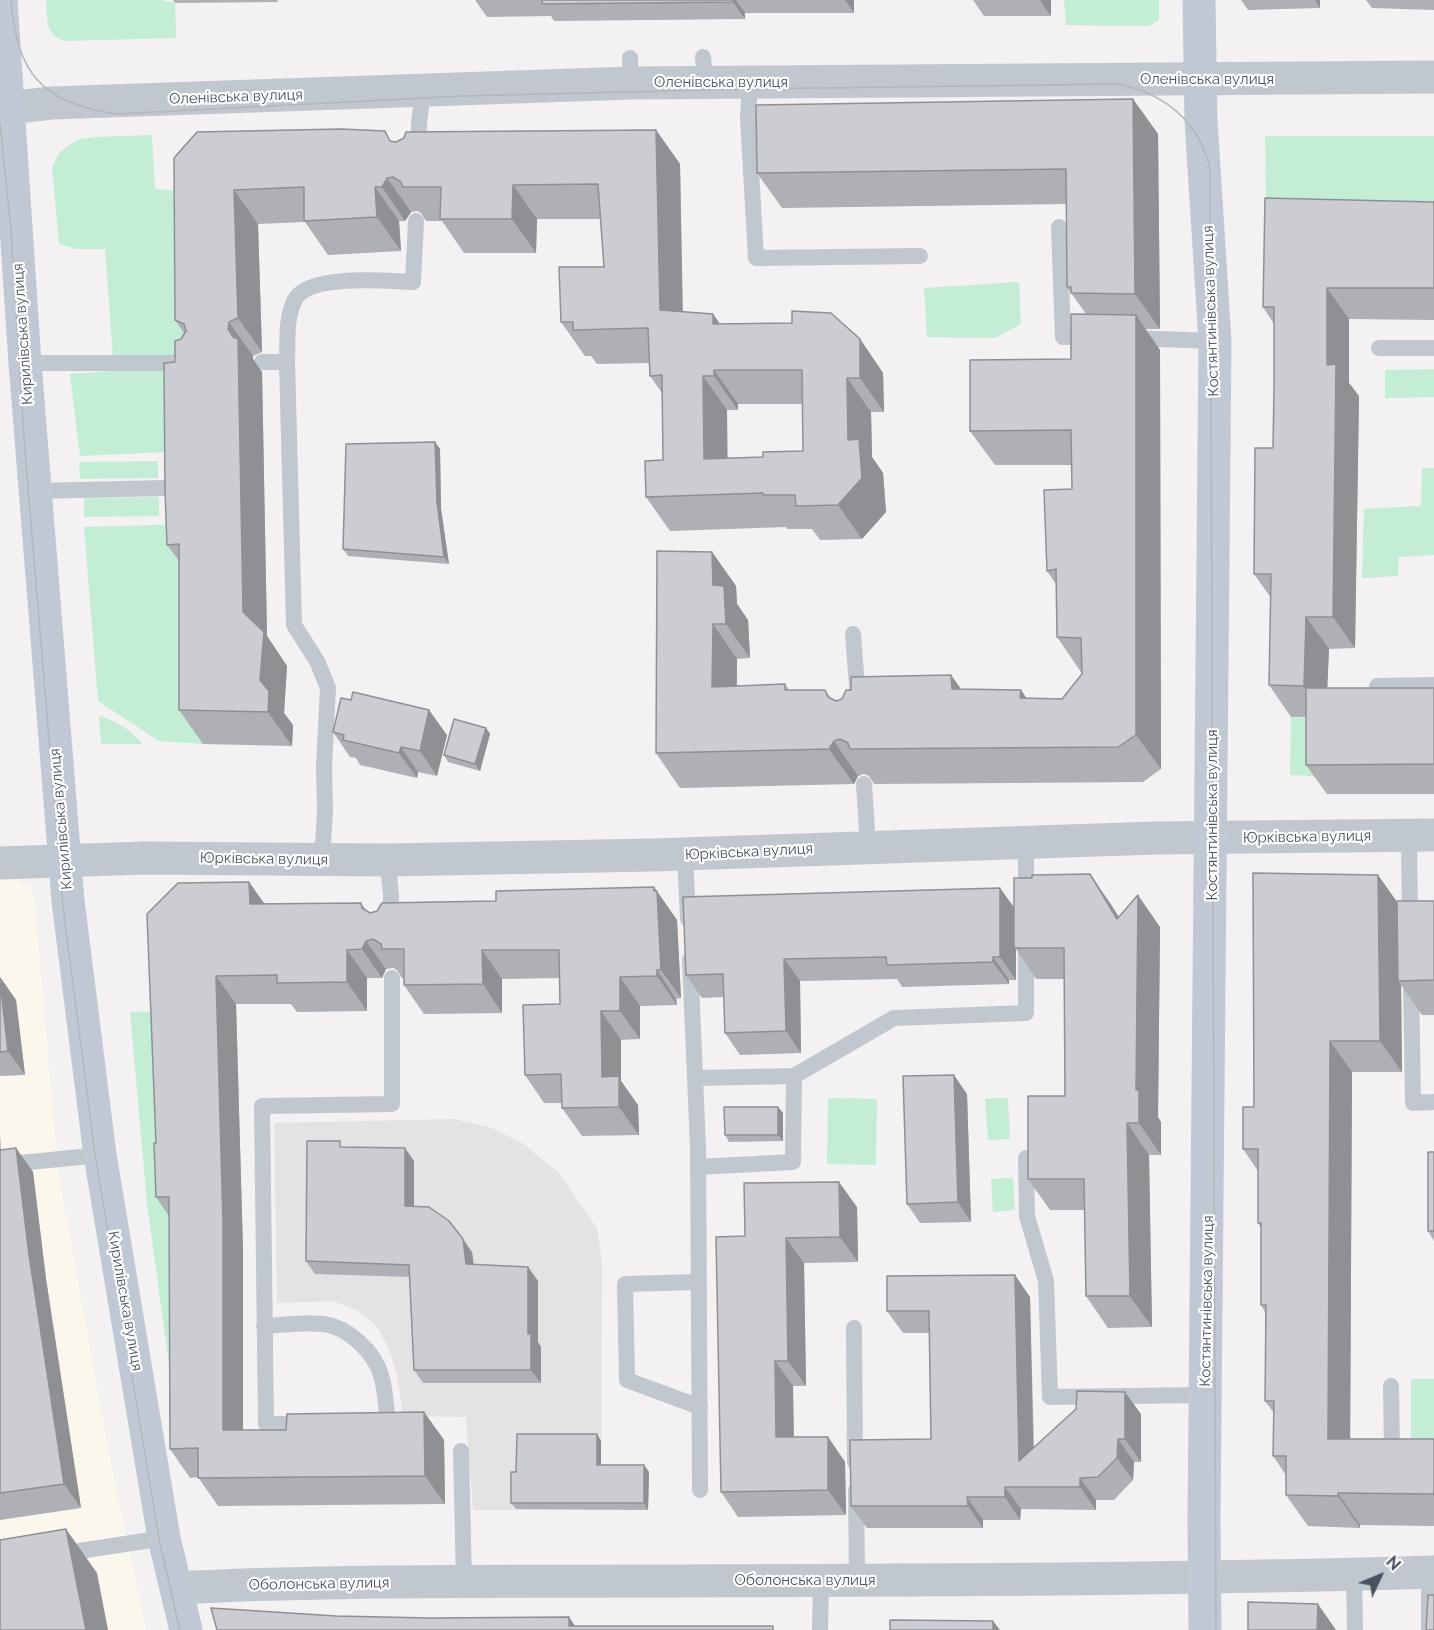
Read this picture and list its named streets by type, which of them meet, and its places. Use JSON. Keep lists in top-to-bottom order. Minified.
{"streets":{"street":["Оленівська вулиця","Костянтинівська вулиця","Кирилівська вулиця","Юрківська вулиця","Оболонська вулиця"]},"crossings":[["Оленівська вулиця","Костянтинівська вулиця"],["Оленівська вулиця","Кирилівська вулиця"],["Костянтинівська вулиця","Юрківська вулиця"],["Костянтинівська вулиця","Оболонська вулиця"],["Кирилівська вулиця","Юрківська вулиця"],["Кирилівська вулиця","Оболонська вулиця"]],"north":"top right"}
